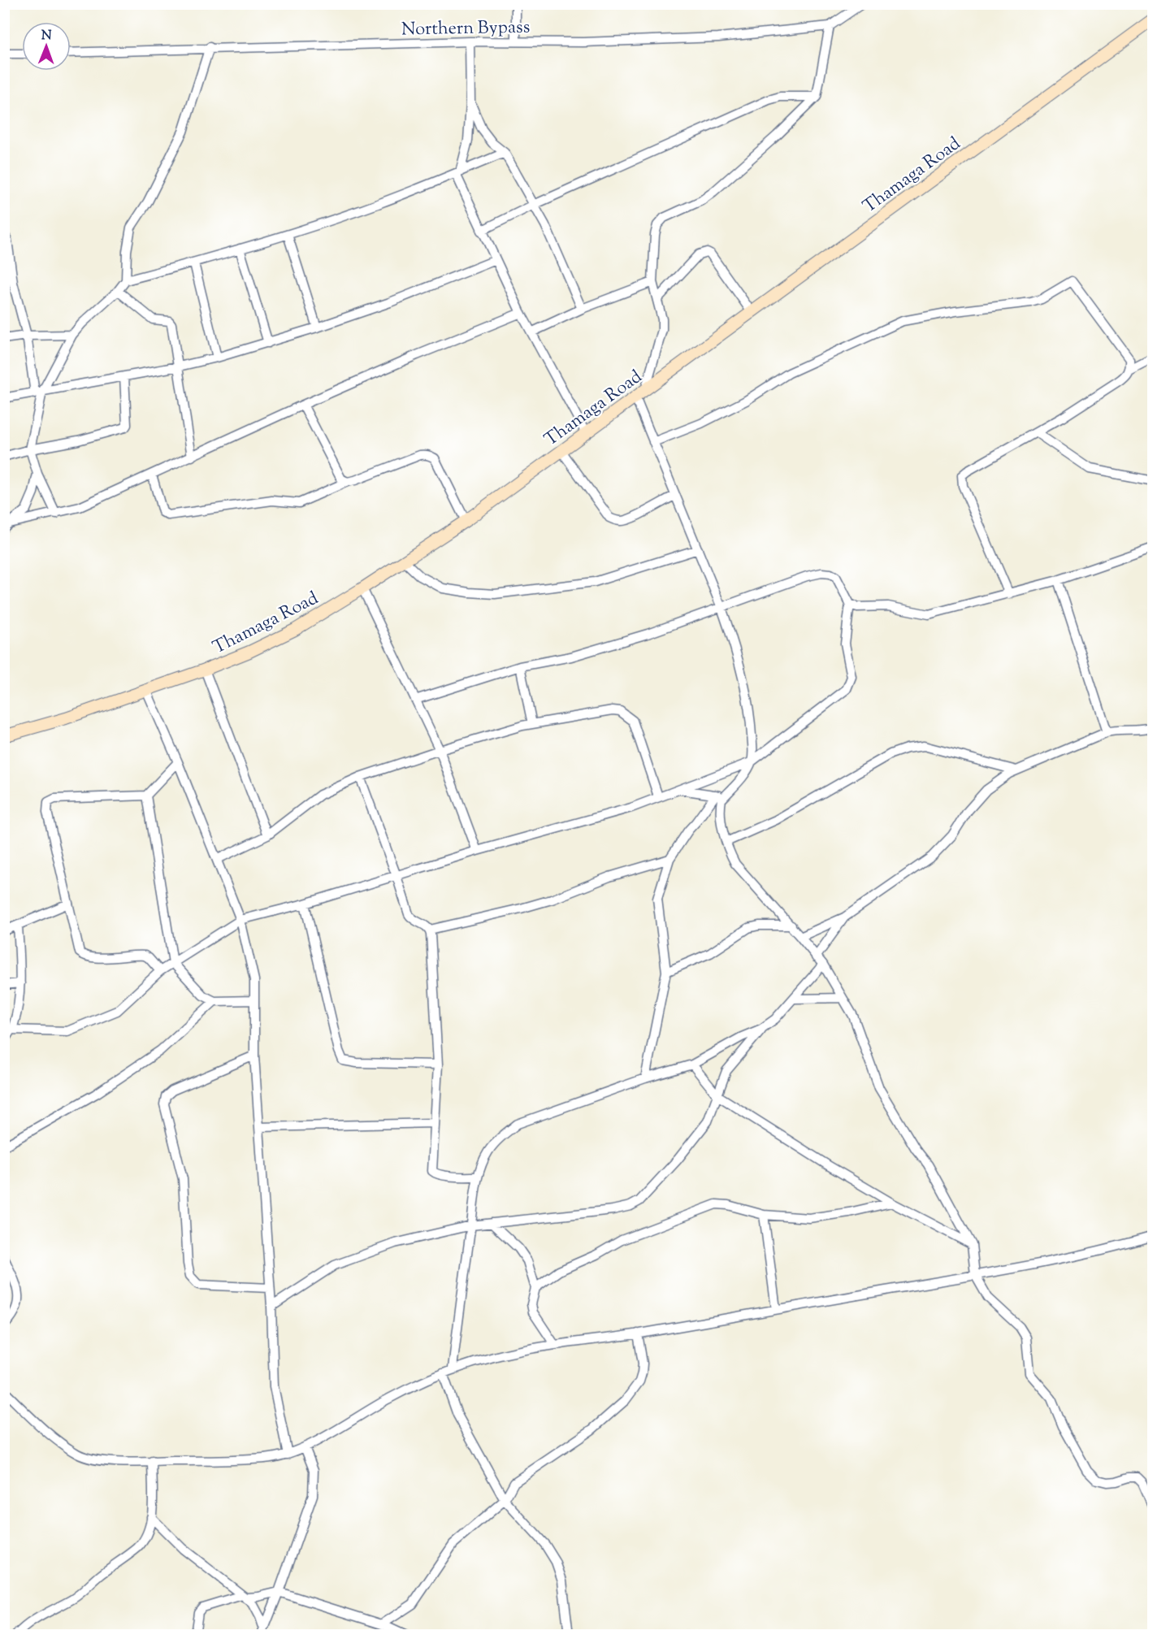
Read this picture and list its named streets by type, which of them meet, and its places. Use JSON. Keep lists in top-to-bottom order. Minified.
{"streets":{"main road":["Thamaga Road"],"street":["Northern Bypass"]},"north":"top"}
